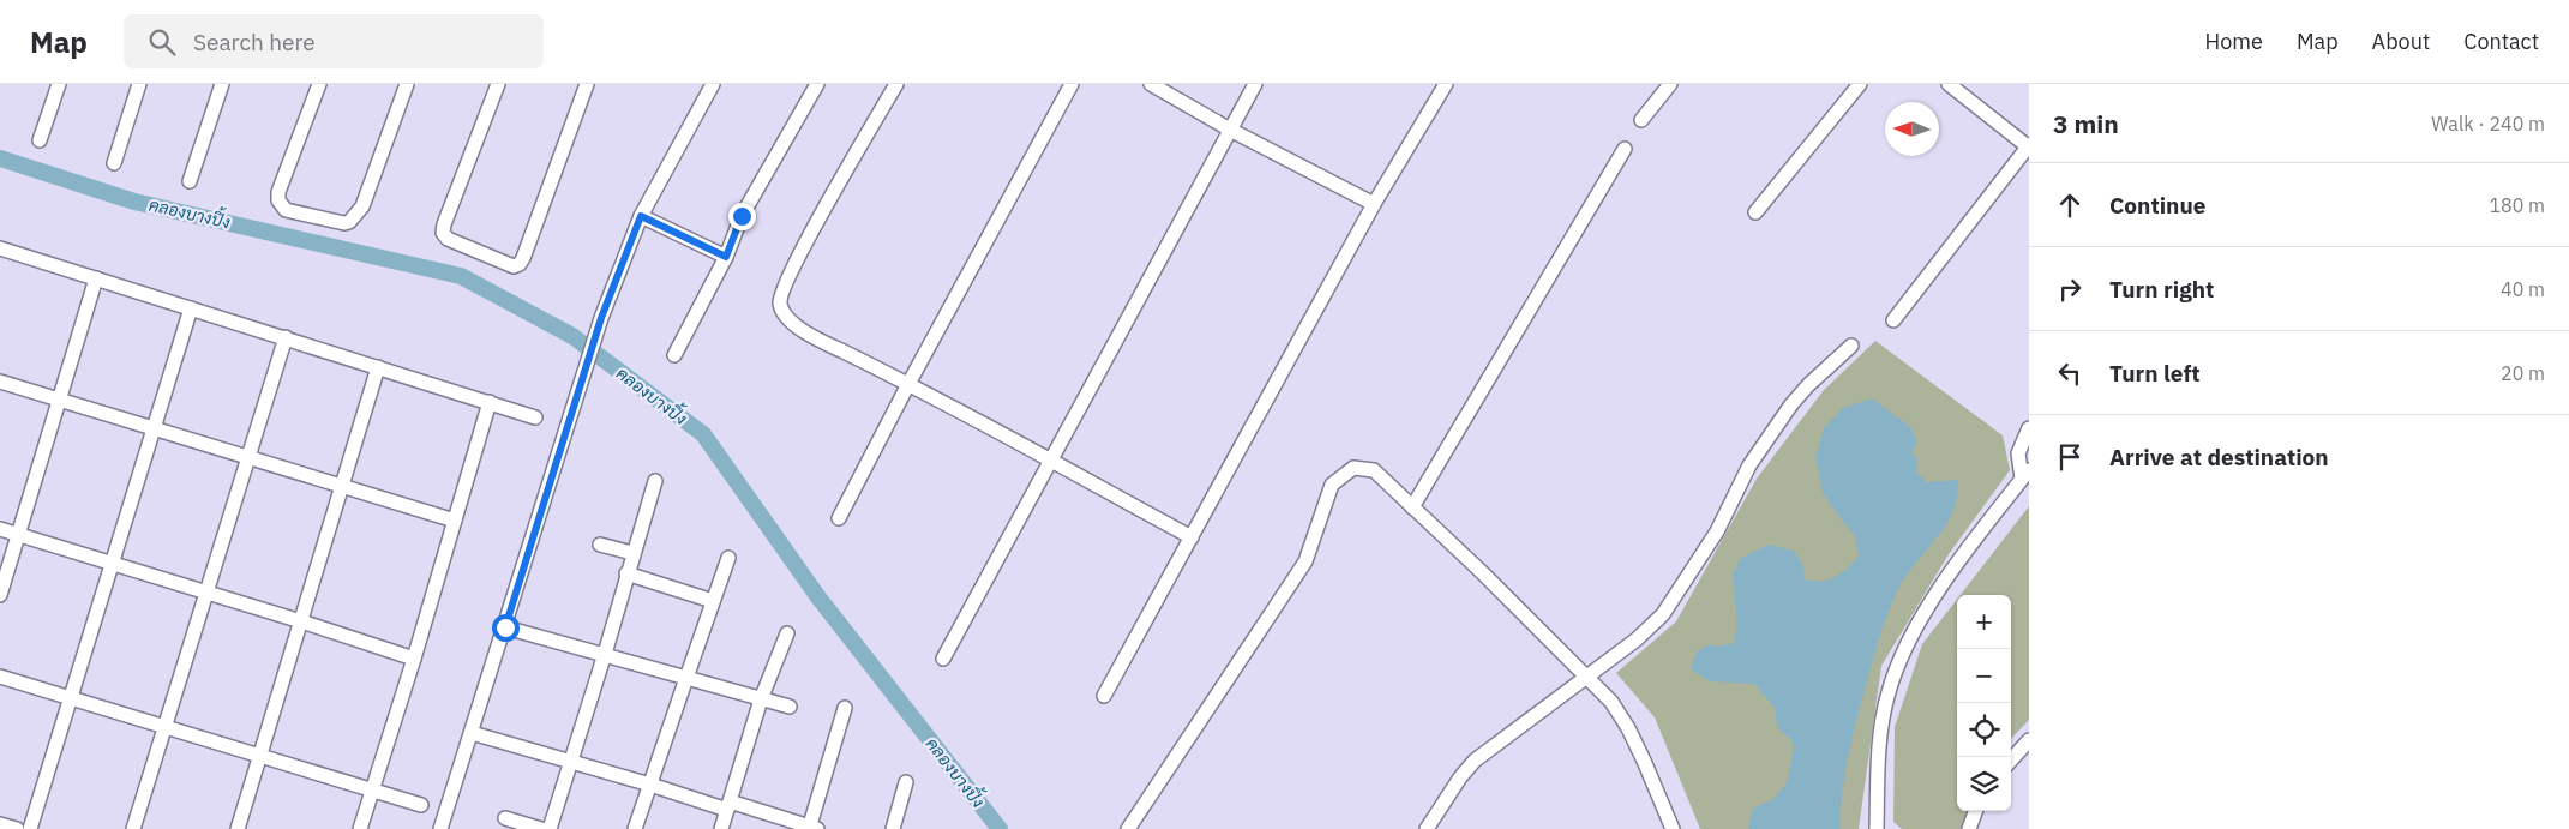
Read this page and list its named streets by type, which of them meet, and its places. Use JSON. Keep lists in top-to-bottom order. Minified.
{"water":["คลองบางปิ้ง"],"north":"left","page":{"header":"Map","search":"Search here","nav":["Home","Map","About","Contact"],"heading":["3 min","Walk · 240 m"],"list":[["Continue","180 m"],["Turn right","40 m"],["Turn left","20 m"],"Arrive at destination"],"map_buttons":["+","−"]}}
